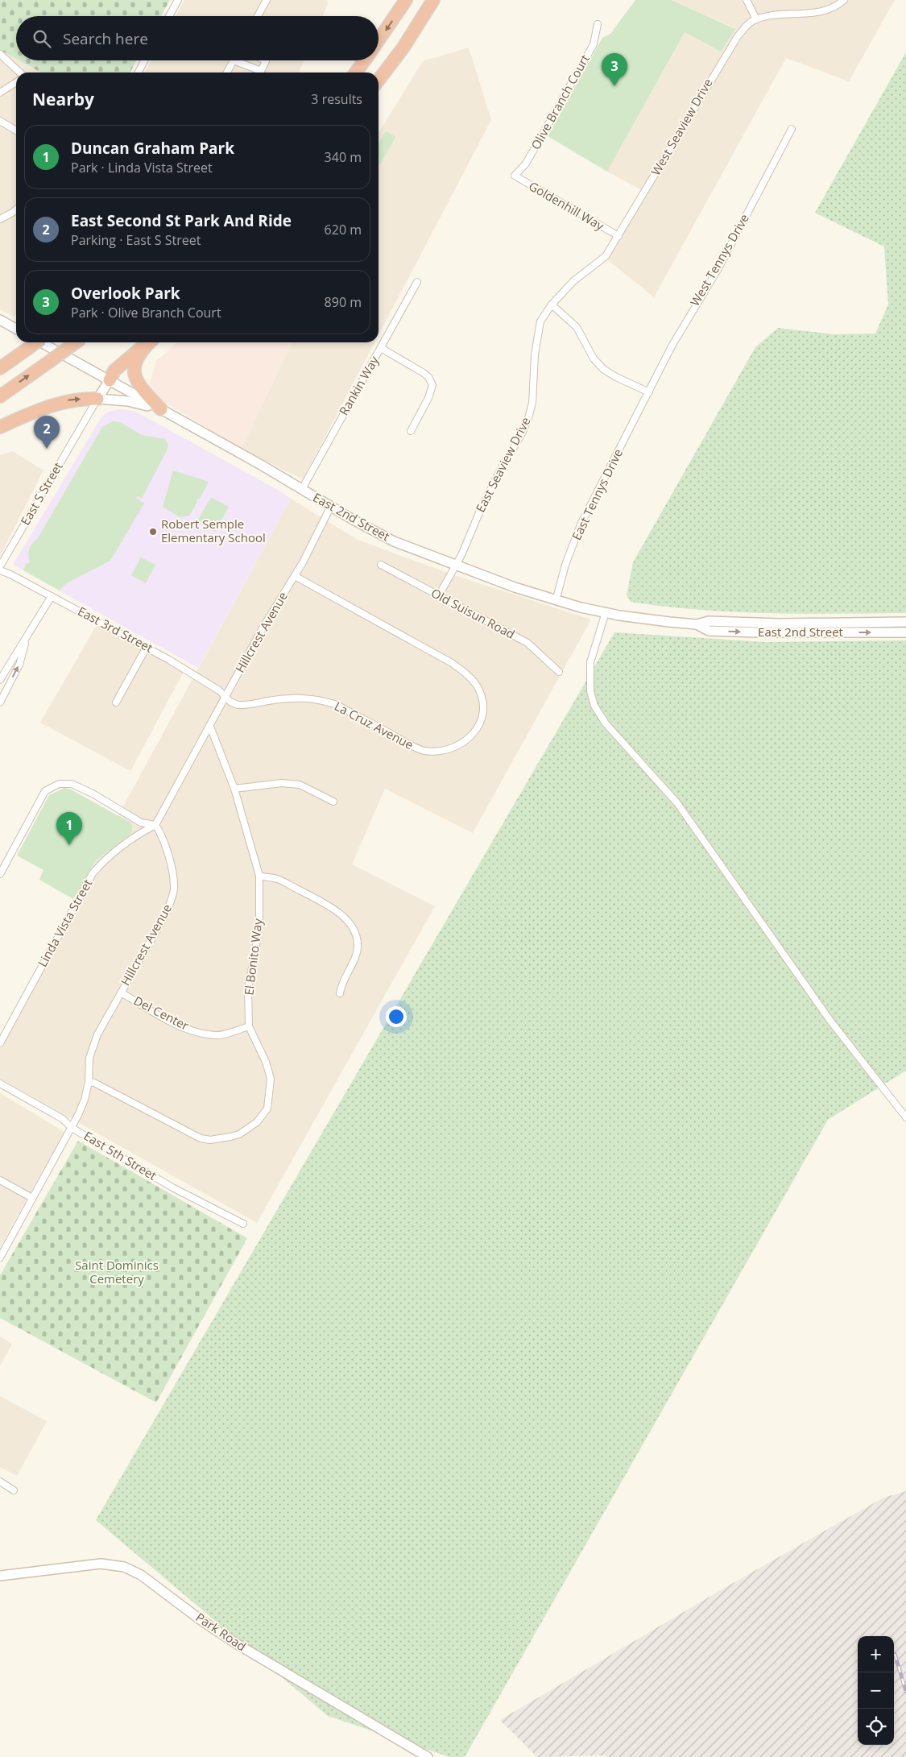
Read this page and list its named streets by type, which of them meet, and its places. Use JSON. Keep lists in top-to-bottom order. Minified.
{"streets":{"main road":["East S Street","East 2nd Street","Park Road"],"street":["Olive Branch Court","West Seaview Drive","Goldenhill Way","West Tennys Drive","Rankin Way","East Seaview Drive","East Tennys Drive","Old Suisun Road","East 3rd Street","Hillcrest Avenue","La Cruz Avenue","Linda Vista Street","El Bonito Way","Del Center","East 5th Street"]},"crossings":[["Olive Branch Court","Goldenhill Way"],["West Seaview Drive","Goldenhill Way"],["West Seaview Drive","East Seaview Drive"],["West Tennys Drive","East Tennys Drive"],["Rankin Way","East 2nd Street"],["East Seaview Drive","East 2nd Street"],["East Seaview Drive","Old Suisun Road"],["East S Street","East 2nd Street"],["East Tennys Drive","East 2nd Street"],["East 2nd Street","Hillcrest Avenue"],["East 3rd Street","Hillcrest Avenue"],["East 3rd Street","La Cruz Avenue"],["Hillcrest Avenue","La Cruz Avenue"],["Hillcrest Avenue","Linda Vista Street"],["Hillcrest Avenue","El Bonito Way"],["Hillcrest Avenue","Del Center"],["Hillcrest Avenue","East 5th Street"],["El Bonito Way","Del Center"]],"parks":["Saint Dominics Cemetery"],"places":["Robert Semple Elementary School"],"page":{"search":"Search here","pins":["3","2","1"],"heading":["Nearby","3 results"],"list":[{"mark":"1","name":"Duncan Graham Park","note":"Park · Linda Vista Street","value":"340 m"},{"mark":"2","name":"East Second St Park And Ride","note":"Parking · East S Street","value":"620 m"},{"mark":"3","name":"Overlook Park","note":"Park · Olive Branch Court","value":"890 m"}],"map_buttons":["+","−"]}}
